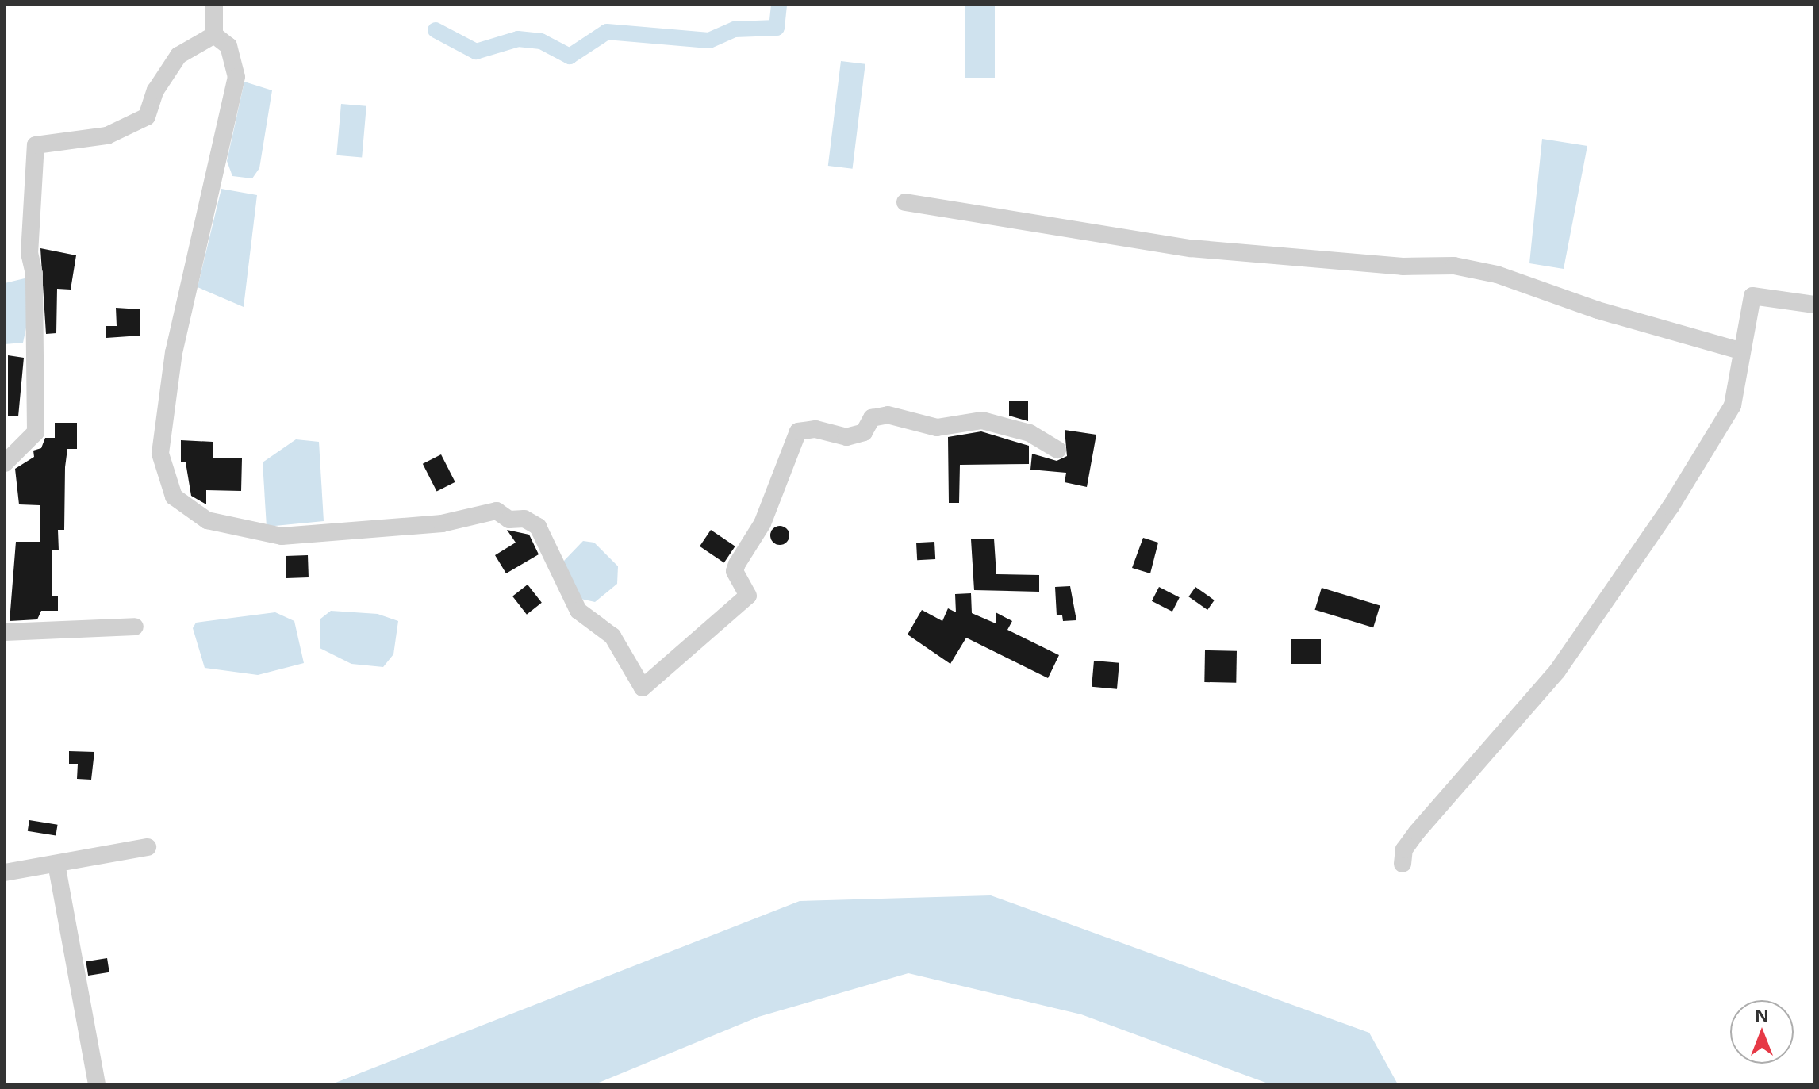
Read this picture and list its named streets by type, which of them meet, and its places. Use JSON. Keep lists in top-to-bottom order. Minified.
{"north":"top"}
